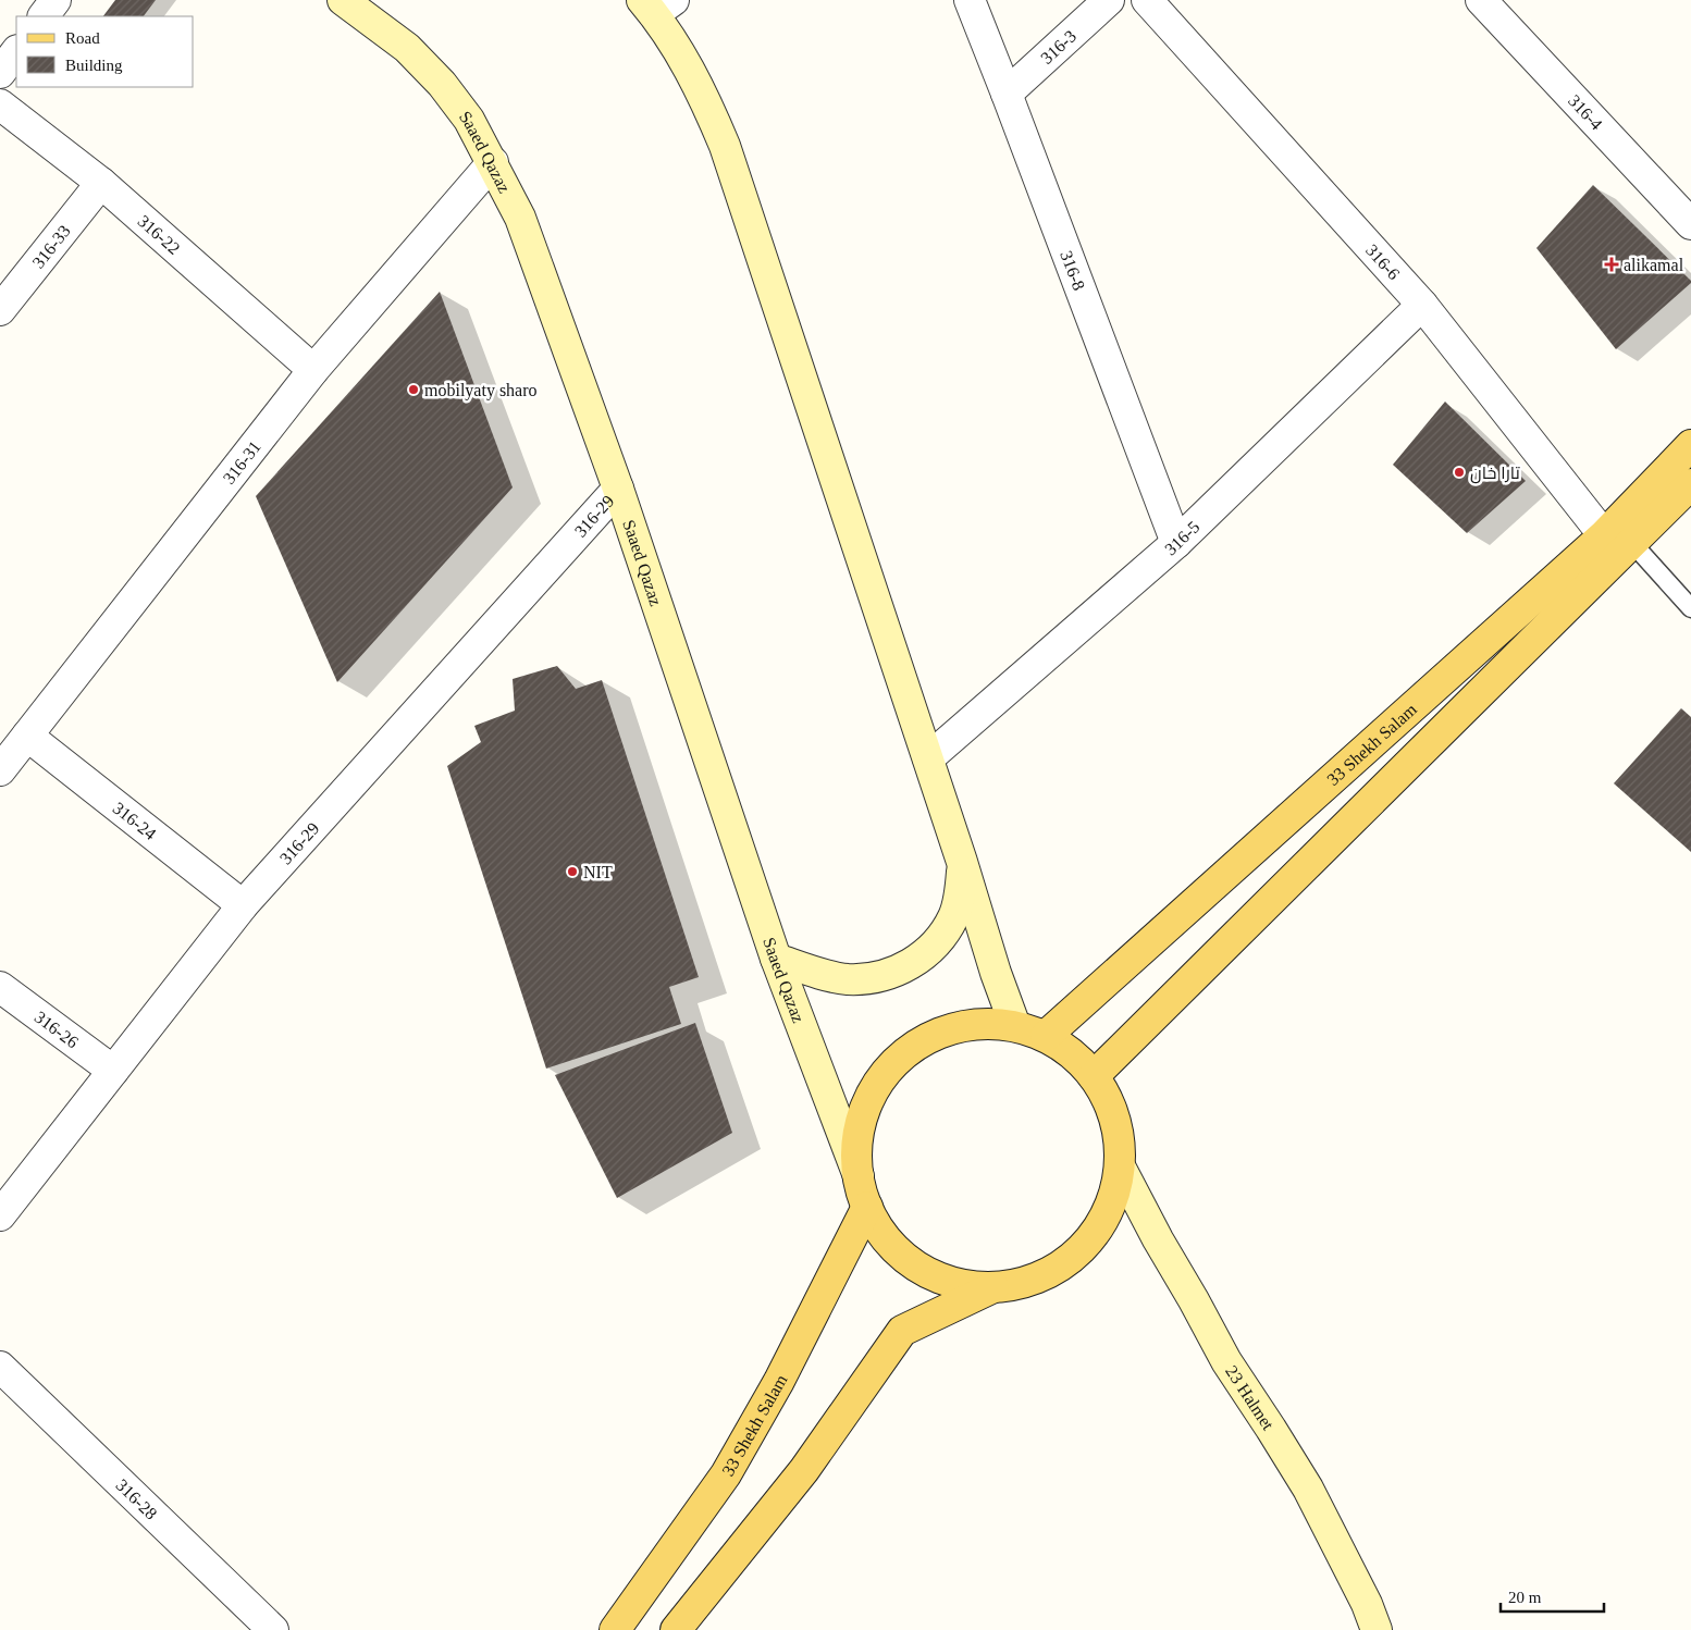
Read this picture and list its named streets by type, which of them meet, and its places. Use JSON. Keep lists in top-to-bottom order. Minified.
{"streets":{"main road":["33 Shekh Salam"],"street":["316-3","316-4","Saaed Qazaz","316-22","316-33","316-6","316-8","316-31","316-29","316-5","316-24","316-26","23 Halmet","316-28"]},"crossings":[["316-3","316-8"],["Saaed Qazaz","316-31"],["Saaed Qazaz","316-29"],["316-22","316-33"],["316-22","316-31"],["316-6","316-5"],["316-6","33 Shekh Salam"],["316-8","316-5"],["316-31","316-24"],["316-29","316-24"],["316-29","316-26"]],"places":{"health":["alikamal"],"other":["mobilyaty sharo","تارا خان","NIT"]},"legend":["Road","Building"],"scale_bar":"20 m"}
